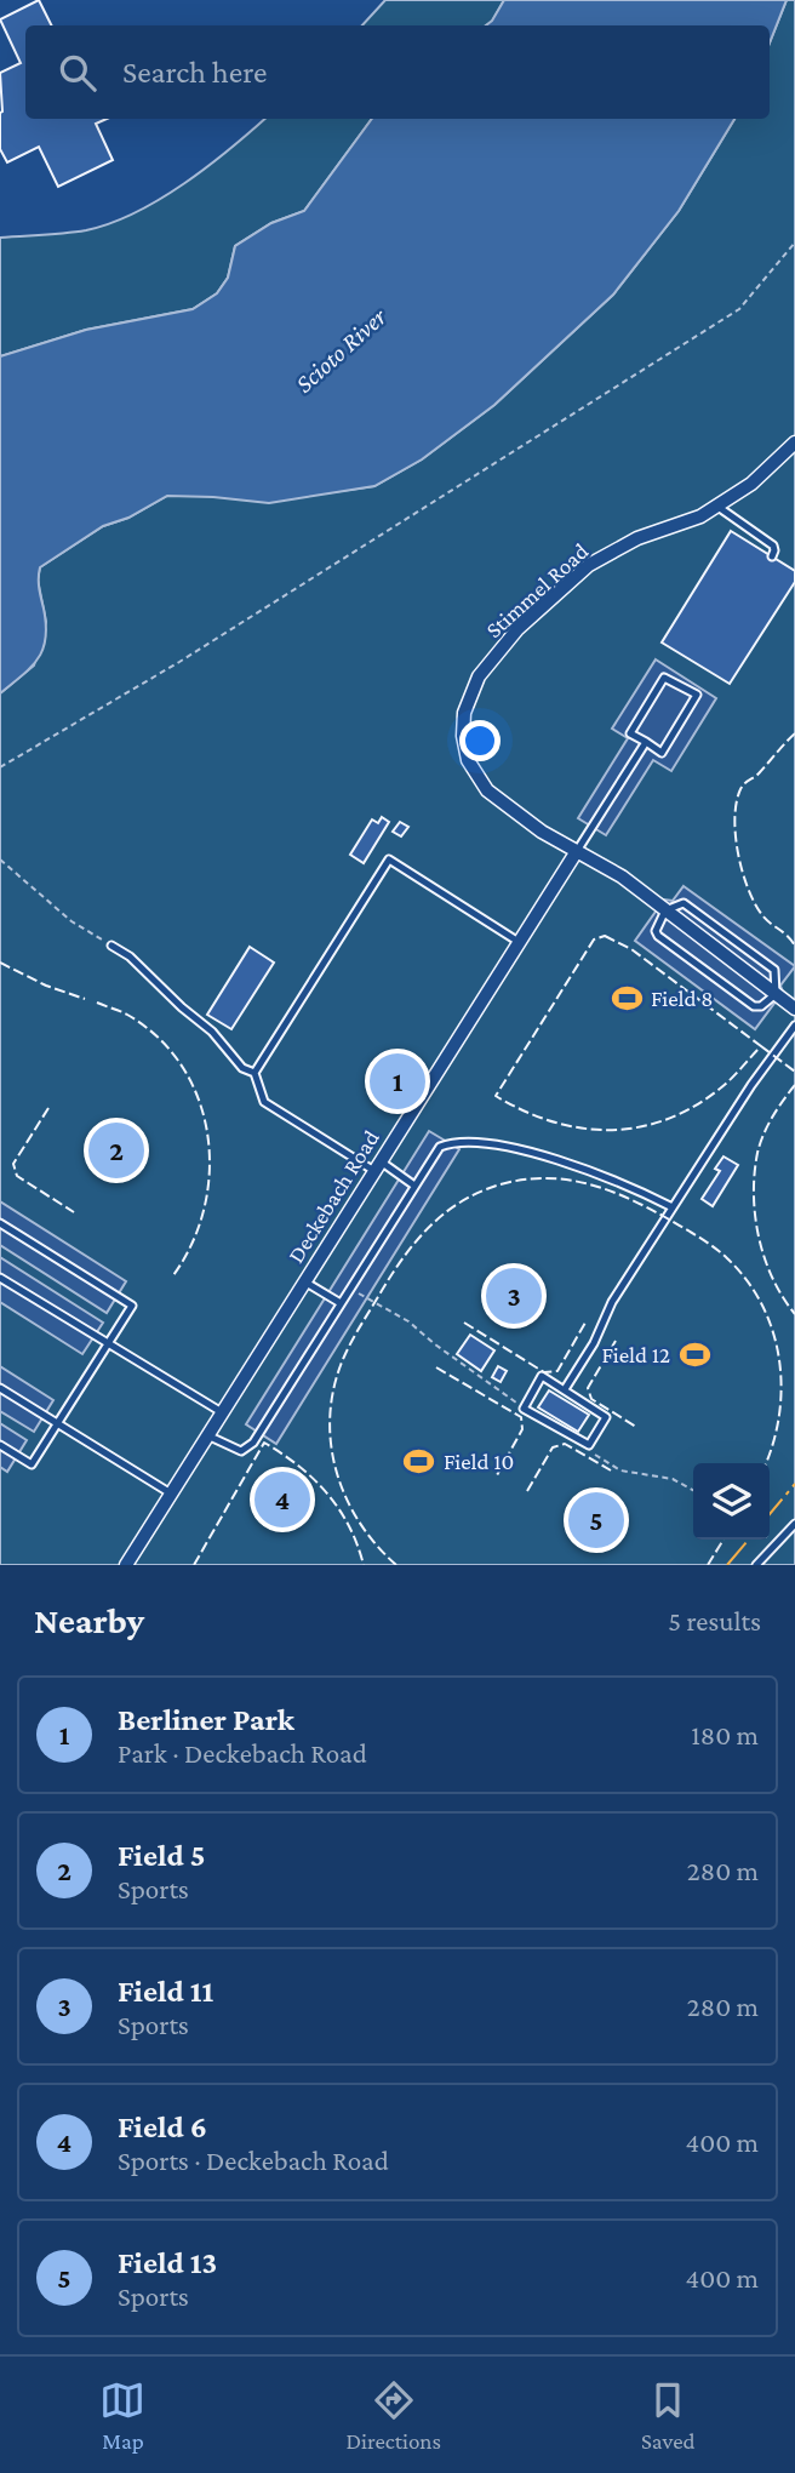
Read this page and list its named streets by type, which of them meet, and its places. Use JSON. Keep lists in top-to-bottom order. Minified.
{"streets":{"street":["Stimmel Road","Deckebach Road"]},"crossings":[["Stimmel Road","Deckebach Road"]],"water":["Scioto River"],"places":{"sports":["Field 8","Field 12","Field 10"]},"page":{"search":"Search here","pins":["1","2","3","4","5"],"heading":["Nearby","5 results"],"list":[{"mark":"1","name":"Berliner Park","note":"Park · Deckebach Road","value":"180 m"},{"mark":"2","name":"Field 5","note":"Sports","value":"280 m"},{"mark":"3","name":"Field 11","note":"Sports","value":"280 m"},{"mark":"4","name":"Field 6","note":"Sports · Deckebach Road","value":"400 m"},{"mark":"5","name":"Field 13","note":"Sports","value":"400 m"}],"nav":["Map","Directions","Saved"]}}
